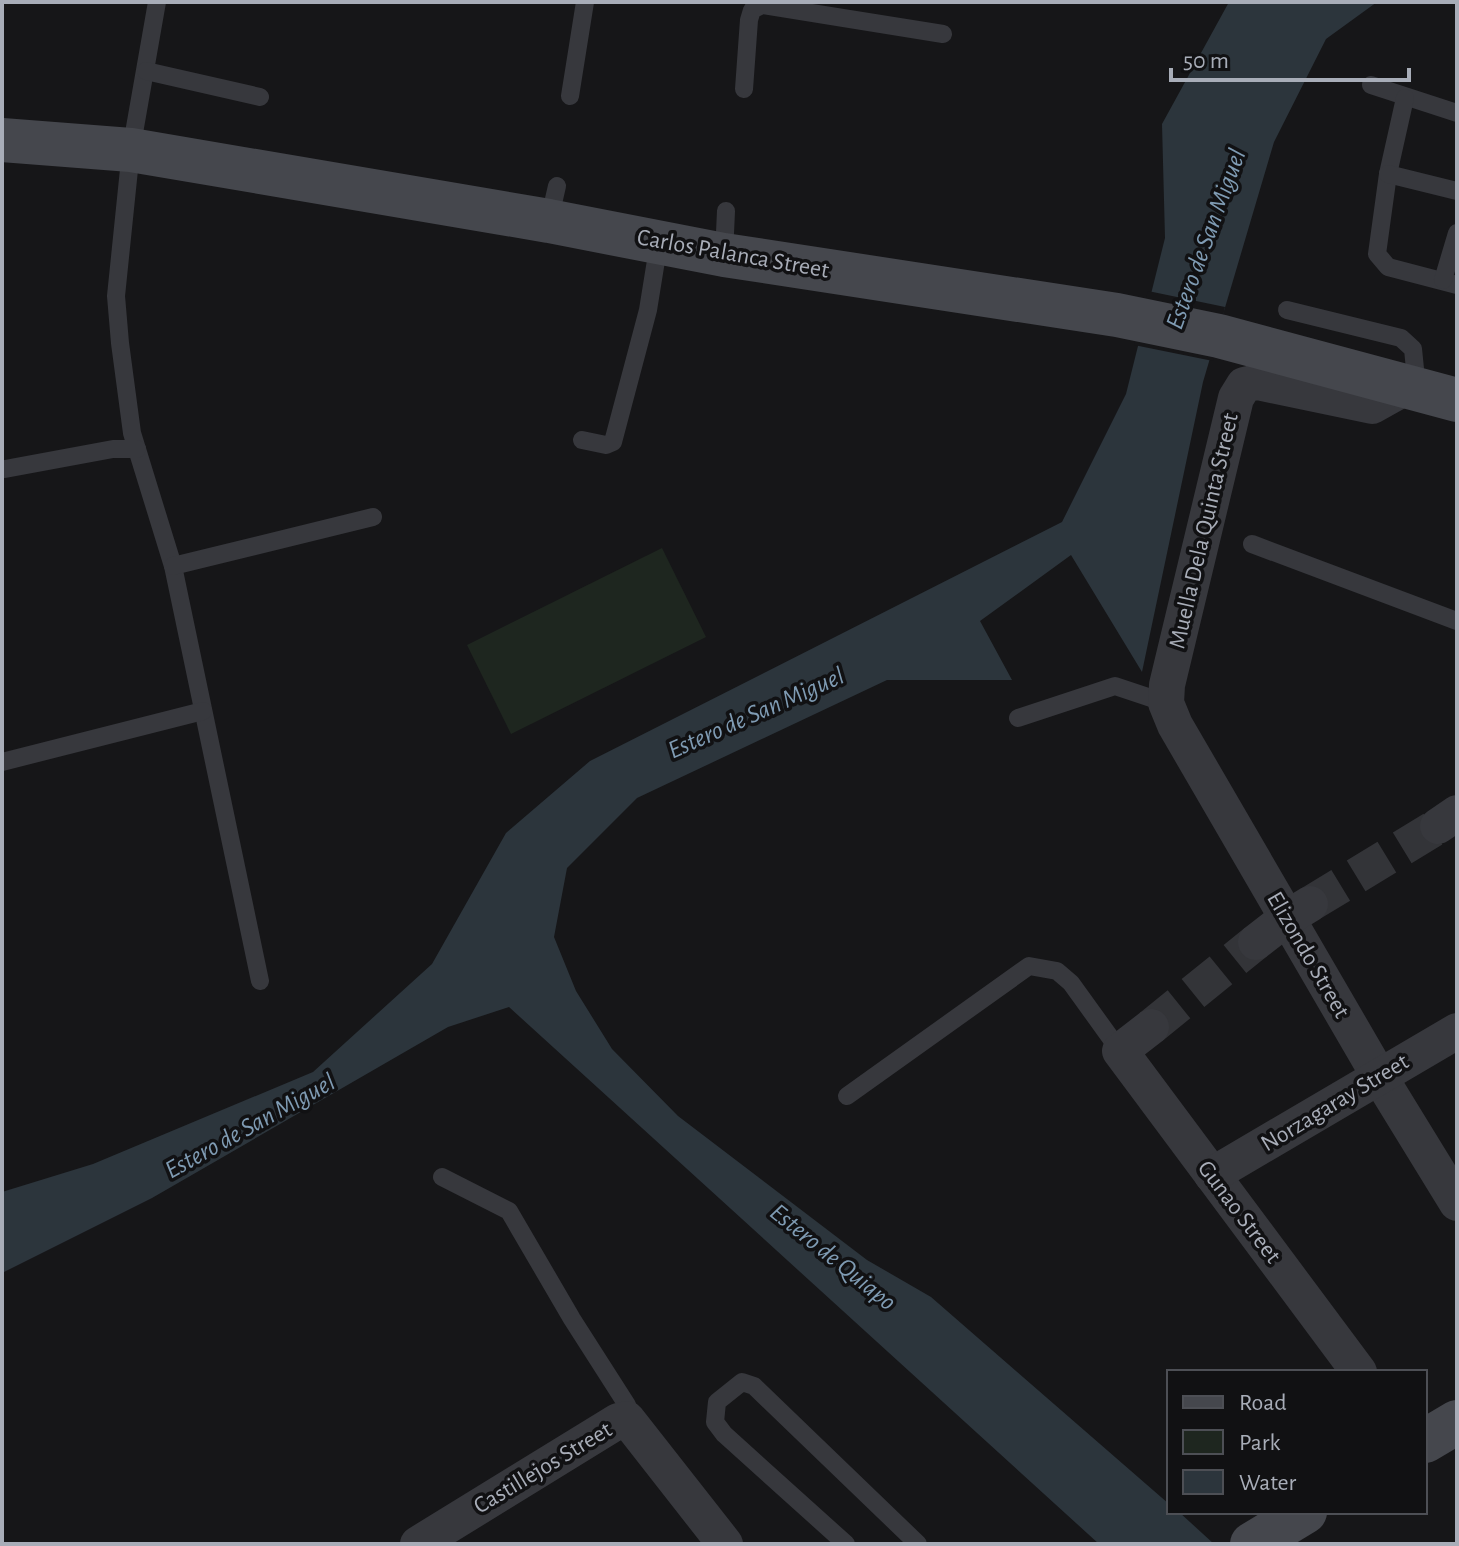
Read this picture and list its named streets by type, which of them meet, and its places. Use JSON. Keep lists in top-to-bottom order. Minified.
{"streets":{"street":["Carlos Palanca Street","Muella Dela Quinta Street","Elizondo Street","Norzagaray Street","Gunao Street","Castillejos Street"]},"crossings":[["Carlos Palanca Street","Muella Dela Quinta Street"],["Muella Dela Quinta Street","Elizondo Street"],["Elizondo Street","Norzagaray Street"],["Norzagaray Street","Gunao Street"]],"water":["Estero de San Miguel","Estero de Quiapo"],"legend":["Road","Park","Water"],"scale_bar":"50 m"}
